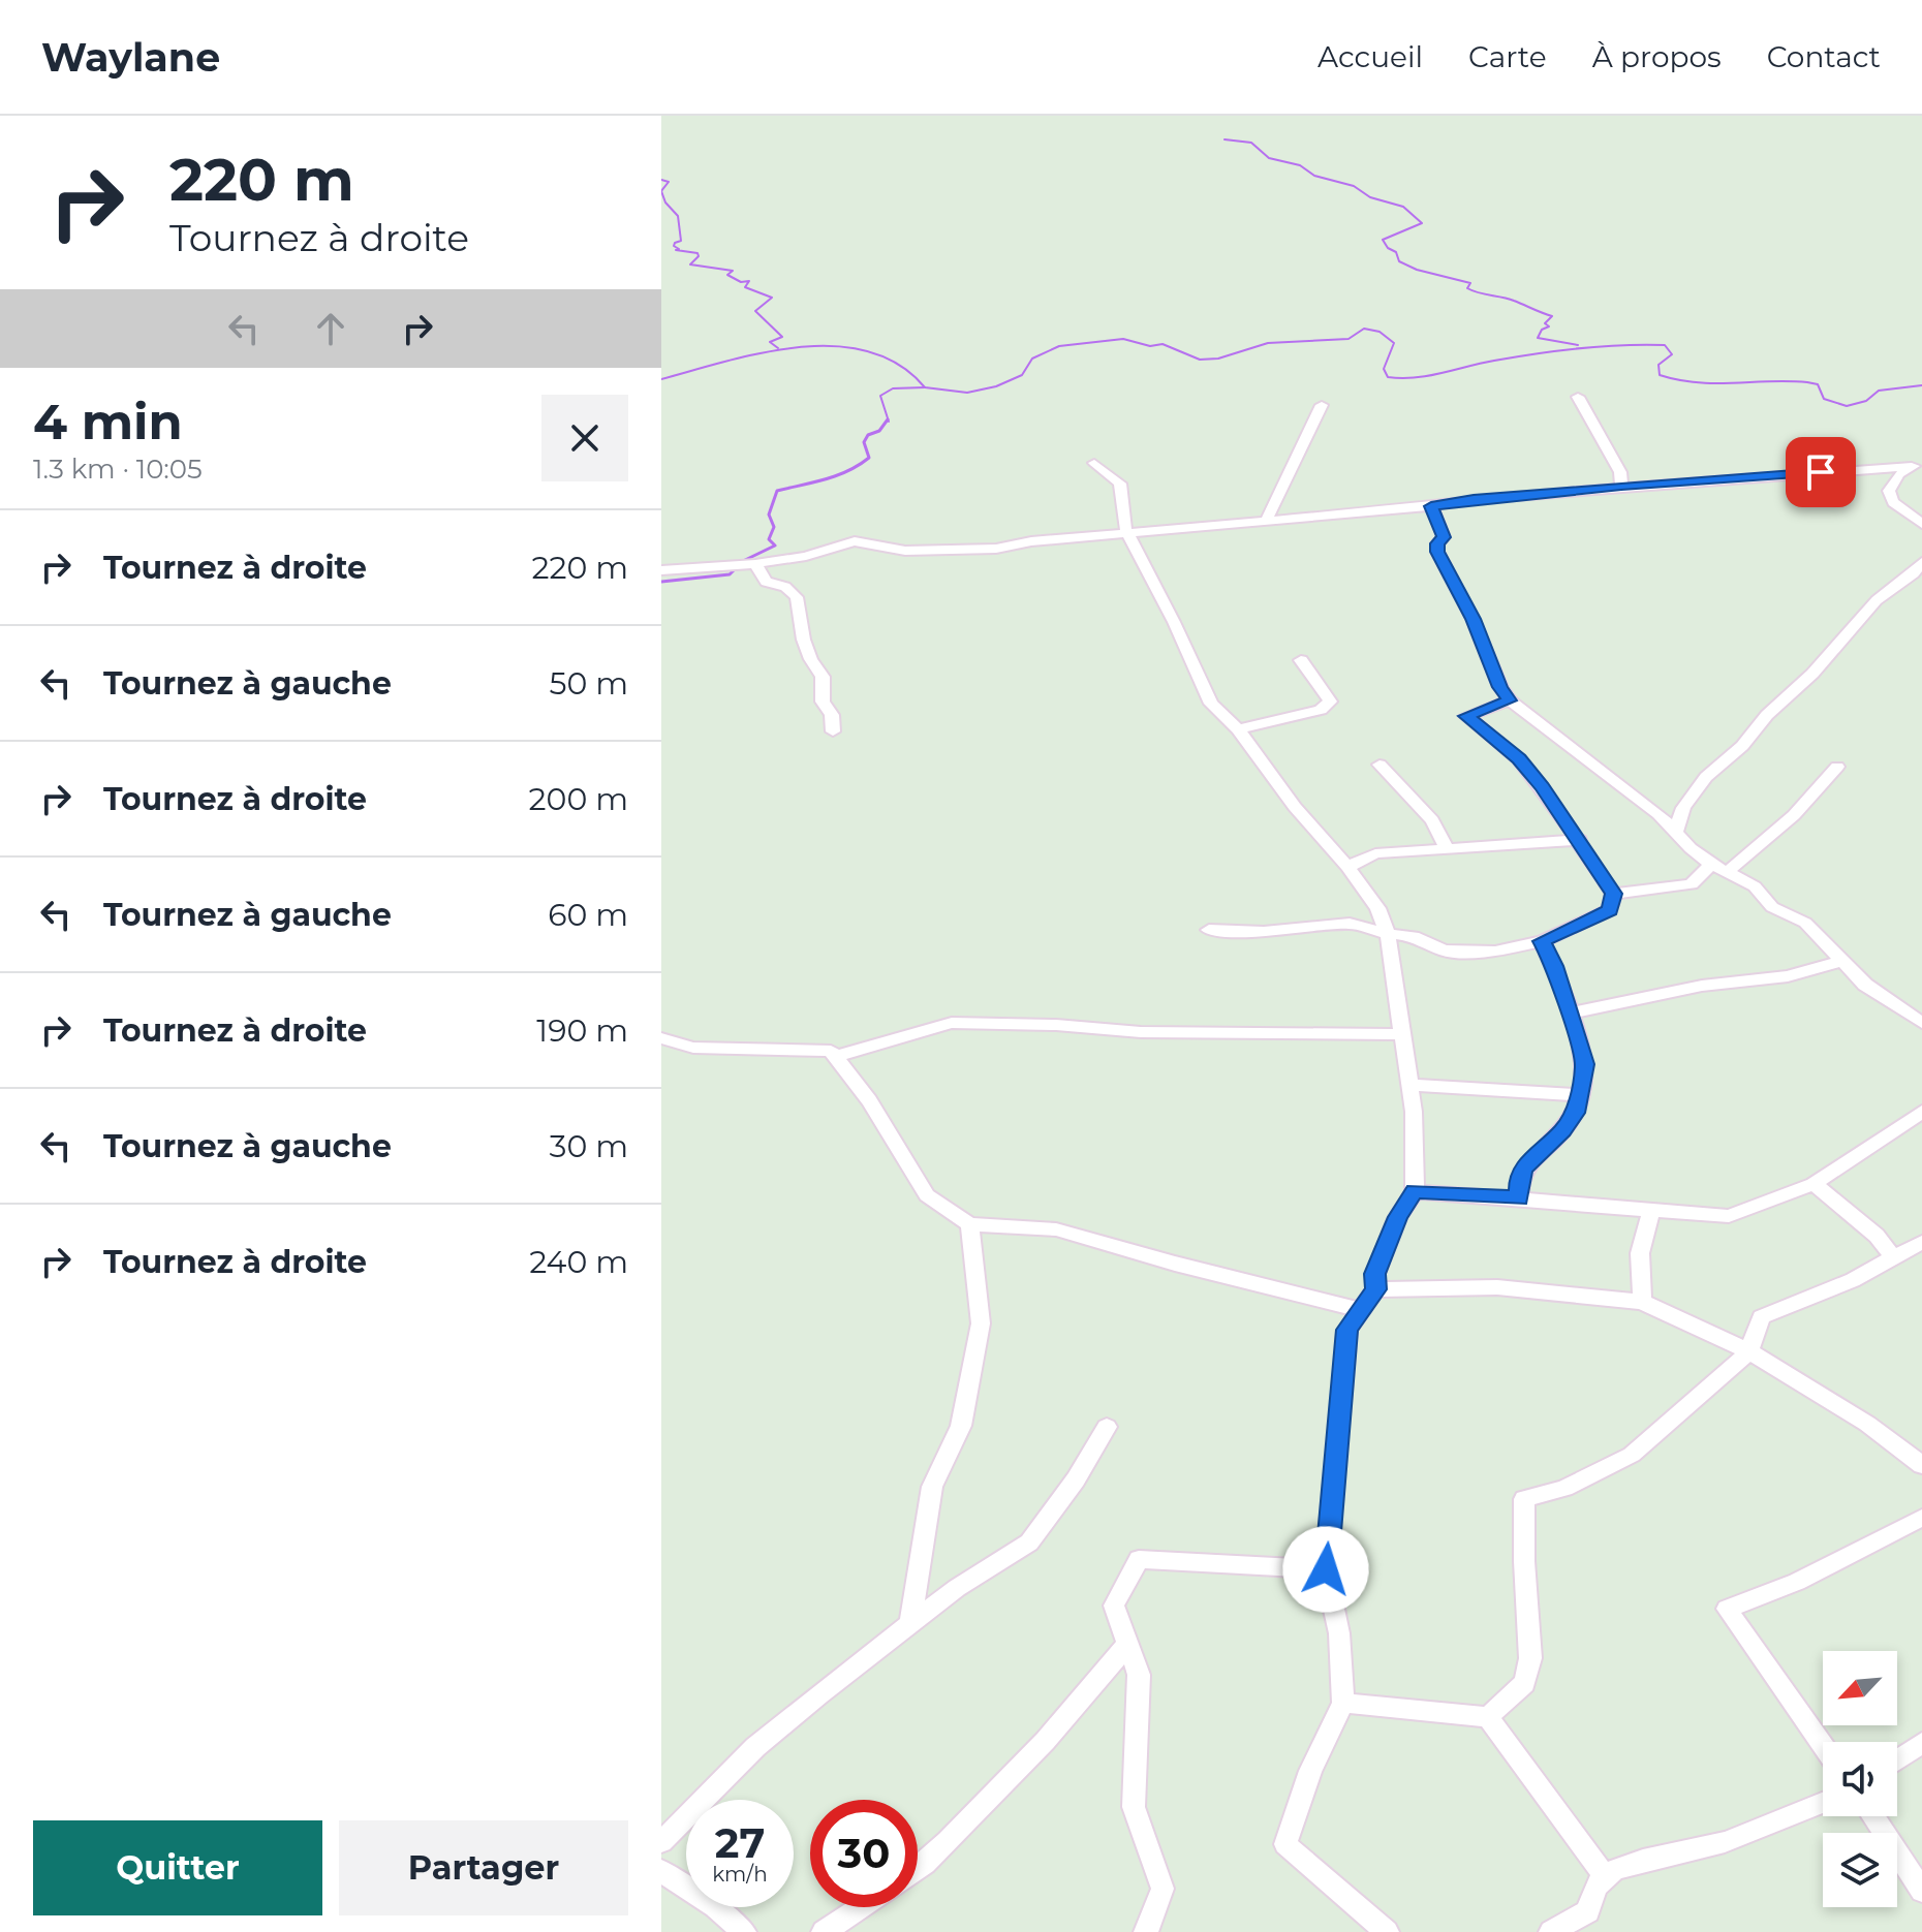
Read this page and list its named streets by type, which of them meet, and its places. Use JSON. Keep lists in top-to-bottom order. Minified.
{"north":"bottom left","page":{"header":"Waylane","nav":["Accueil","Carte","À propos","Contact"],"turn":["220 m","Tournez à droite"],"heading":["4 min","1.3 km · 10:05"],"list":[{"name":"Tournez à droite","value":"220 m"},{"name":"Tournez à gauche","value":"50 m"},{"name":"Tournez à droite","value":"200 m"},{"name":"Tournez à gauche","value":"60 m"},{"name":"Tournez à droite","value":"190 m"},{"name":"Tournez à gauche","value":"30 m"},{"name":"Tournez à droite","value":"240 m"}],"speed":"27 km/h","limit":"30","buttons":["Quitter","Partager"]}}
